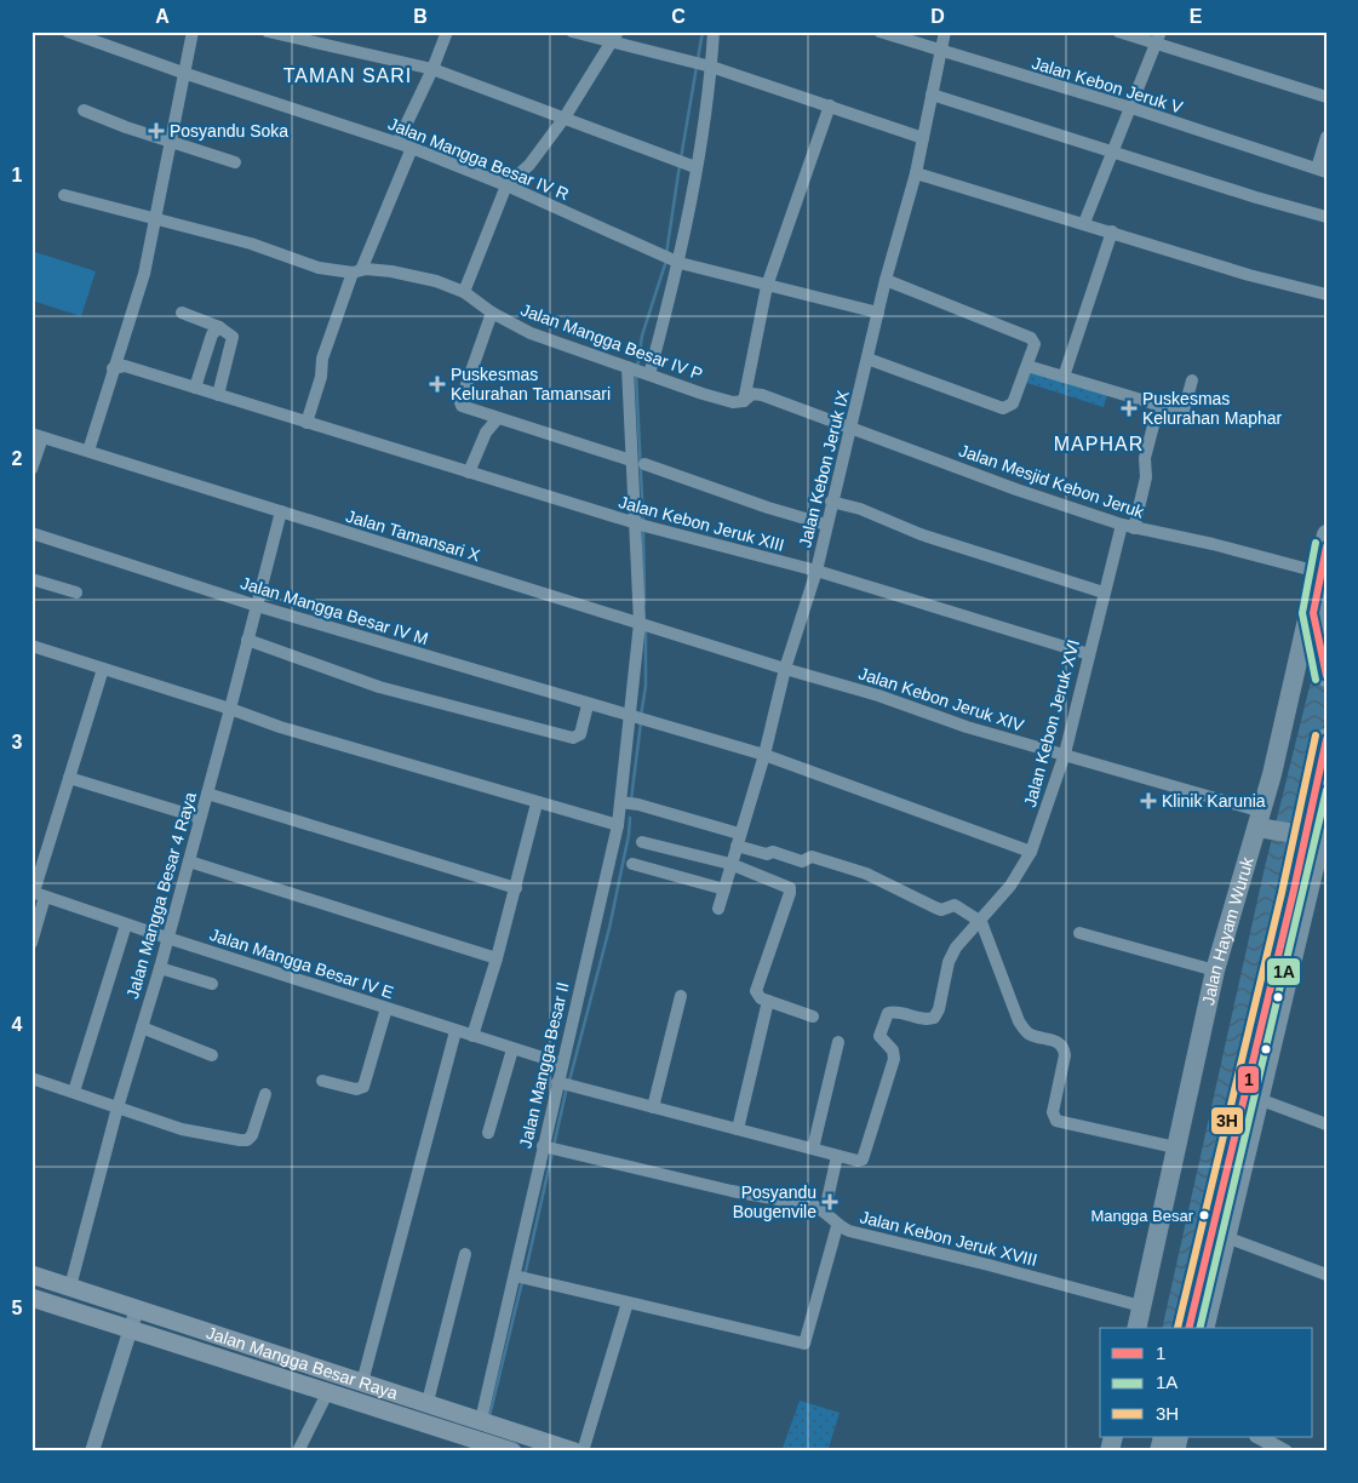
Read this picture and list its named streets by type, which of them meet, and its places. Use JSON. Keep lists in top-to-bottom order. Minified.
{"streets":{"main road":["Jalan Hayam Wuruk","Jalan Mangga Besar Raya"],"street":["Jalan Kebon Jeruk V","Jalan Mangga Besar IV R","Jalan Mangga Besar IV P","Jalan Kebon Jeruk IX","Jalan Mesjid Kebon Jeruk","Jalan Kebon Jeruk XIII","Jalan Tamansari X","Jalan Mangga Besar IV M","Jalan Kebon Jeruk XIV","Jalan Kebon Jeruk XVI","Jalan Mangga Besar 4 Raya","Jalan Mangga Besar IV E","Jalan Mangga Besar II","Jalan Kebon Jeruk XVIII"]},"crossings":[["Jalan Kebon Jeruk V","Jalan Kebon Jeruk IX"],["Jalan Mangga Besar IV R","Jalan Kebon Jeruk IX"],["Jalan Mangga Besar IV P","Jalan Kebon Jeruk IX"],["Jalan Mangga Besar IV P","Jalan Mesjid Kebon Jeruk"],["Jalan Mangga Besar IV P","Jalan Mangga Besar II"],["Jalan Kebon Jeruk IX","Jalan Mesjid Kebon Jeruk"],["Jalan Kebon Jeruk IX","Jalan Kebon Jeruk XIII"],["Jalan Kebon Jeruk IX","Jalan Tamansari X"],["Jalan Kebon Jeruk IX","Jalan Mangga Besar IV M"],["Jalan Kebon Jeruk IX","Jalan Kebon Jeruk XIV"],["Jalan Mesjid Kebon Jeruk","Jalan Kebon Jeruk XVI"],["Jalan Mesjid Kebon Jeruk","Jalan Hayam Wuruk"],["Jalan Kebon Jeruk XIII","Jalan Kebon Jeruk XVI"],["Jalan Kebon Jeruk XIII","Jalan Mangga Besar II"],["Jalan Tamansari X","Jalan Kebon Jeruk XIV"],["Jalan Tamansari X","Jalan Mangga Besar 4 Raya"],["Jalan Tamansari X","Jalan Mangga Besar II"],["Jalan Mangga Besar IV M","Jalan Kebon Jeruk XVI"],["Jalan Mangga Besar IV M","Jalan Mangga Besar 4 Raya"],["Jalan Mangga Besar IV M","Jalan Mangga Besar II"],["Jalan Kebon Jeruk XIV","Jalan Kebon Jeruk XVI"],["Jalan Kebon Jeruk XIV","Jalan Hayam Wuruk"],["Jalan Mangga Besar 4 Raya","Jalan Mangga Besar IV E"],["Jalan Mangga Besar 4 Raya","Jalan Mangga Besar Raya"],["Jalan Hayam Wuruk","Jalan Kebon Jeruk XVIII"],["Jalan Mangga Besar IV E","Jalan Mangga Besar II"],["Jalan Mangga Besar II","Jalan Mangga Besar Raya"]],"districts":["TAMAN SARI","MAPHAR"],"places":{"health":["Posyandu Soka","Puskesmas Kelurahan Tamansari","Puskesmas Kelurahan Maphar","Klinik Karunia","Posyandu Bougenvile"],"other":["Mangga Besar"]},"lines":["transit line 1A","transit line 1","transit line 3H"],"legend":["1","1A","3H"],"grid":{"columns":["A","B","C","D","E"],"rows":["1","2","3","4","5"]}}
